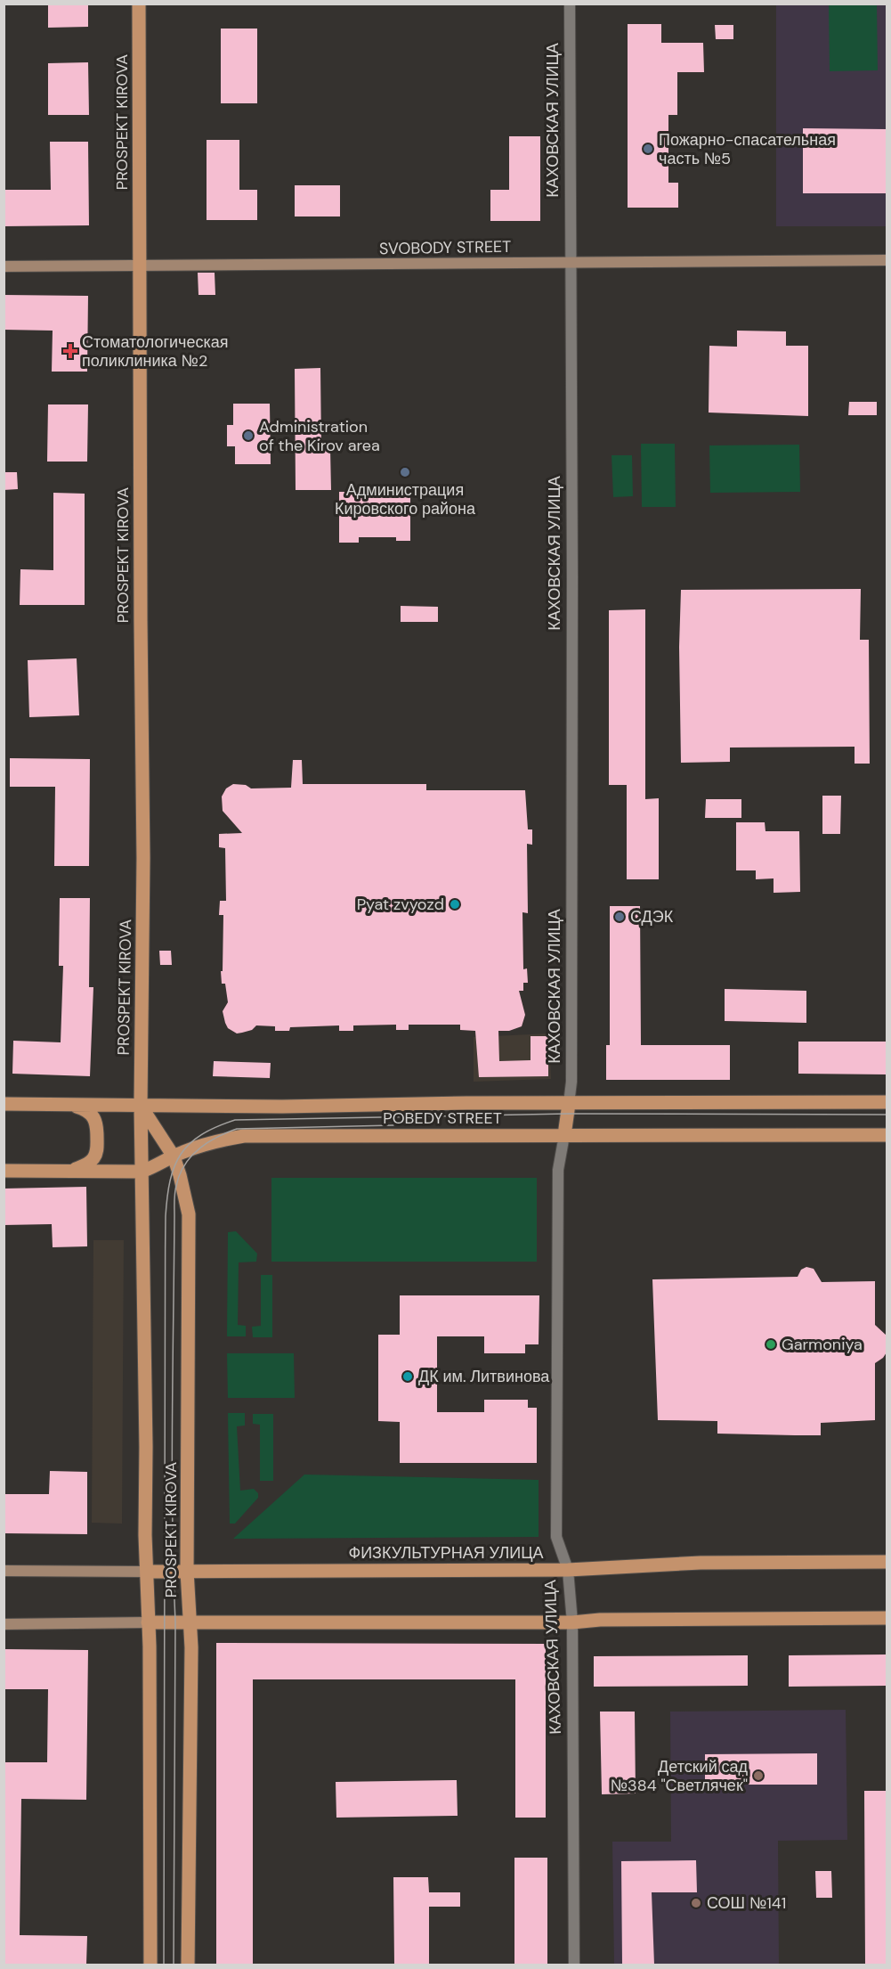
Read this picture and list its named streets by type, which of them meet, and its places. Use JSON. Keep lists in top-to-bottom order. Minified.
{"streets":{"main road":["КАХОВСКАЯ УЛИЦА","PROSPEKT KIROVA","POBEDY STREET","ФИЗКУЛЬТУРНАЯ УЛИЦА"],"street":["SVOBODY STREET"]},"crossings":[["КАХОВСКАЯ УЛИЦА","SVOBODY STREET"],["КАХОВСКАЯ УЛИЦА","POBEDY STREET"],["КАХОВСКАЯ УЛИЦА","ФИЗКУЛЬТУРНАЯ УЛИЦА"],["PROSPEKT KIROVA","SVOBODY STREET"],["PROSPEKT KIROVA","POBEDY STREET"],["PROSPEKT KIROVA","ФИЗКУЛЬТУРНАЯ УЛИЦА"]],"places":{"other":["Пожарно-спасательная часть №5","Administration of the Kirov area","Администрация Кировского района","Pyat zvyozd","СДЭК","Garmoniya","ДК им. Литвинова","Детский сад №384 \"Светлячек\"","СОШ №141"],"health":["Стоматологическая поликлиника №2"]}}
